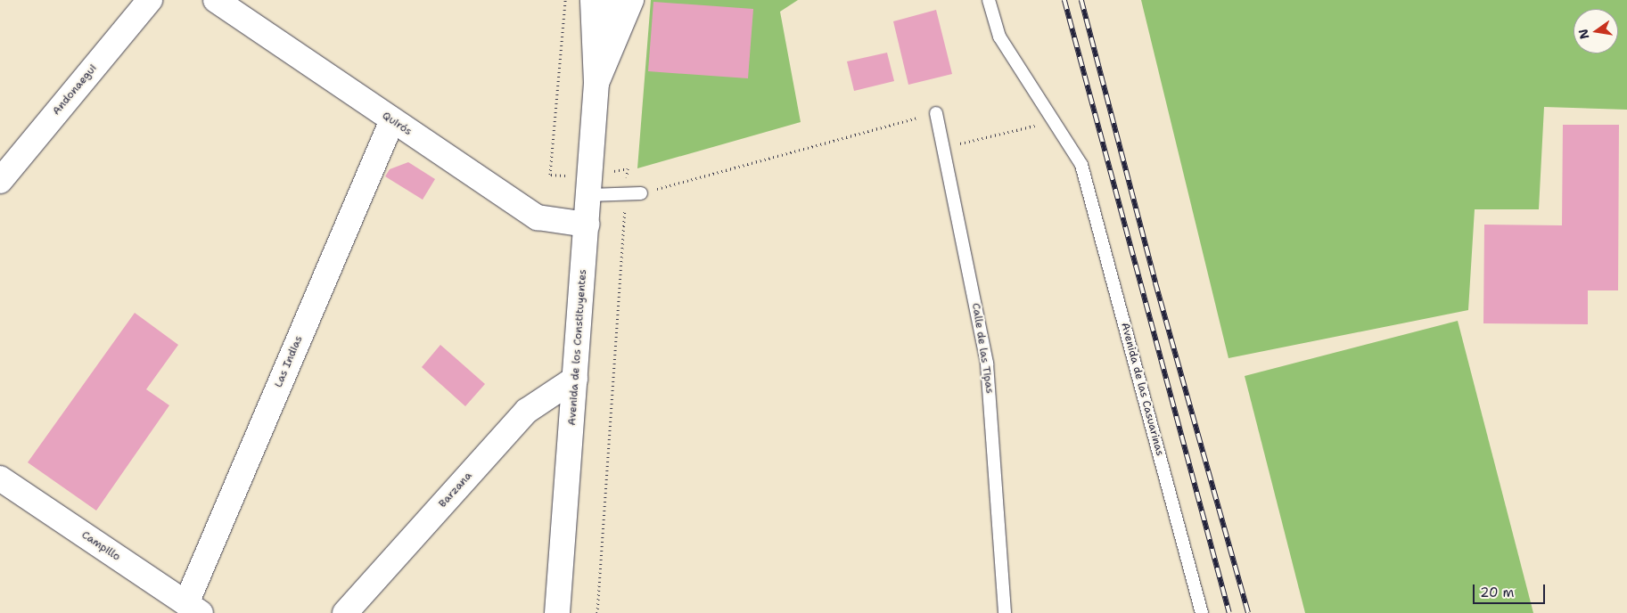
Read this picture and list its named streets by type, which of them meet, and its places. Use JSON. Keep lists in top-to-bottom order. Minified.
{"streets":{"street":["Andonaegui","Quirós","Avenida de los Constituyentes","Las Indias","Barzana","Campillo"],"lane":["Calle de las Tipas","Avenida de las Casuarinas"]},"crossings":[["Quirós","Avenida de los Constituyentes"],["Quirós","Las Indias"],["Avenida de los Constituyentes","Barzana"],["Las Indias","Campillo"]],"scale_bar":"20 m","north":"left"}
